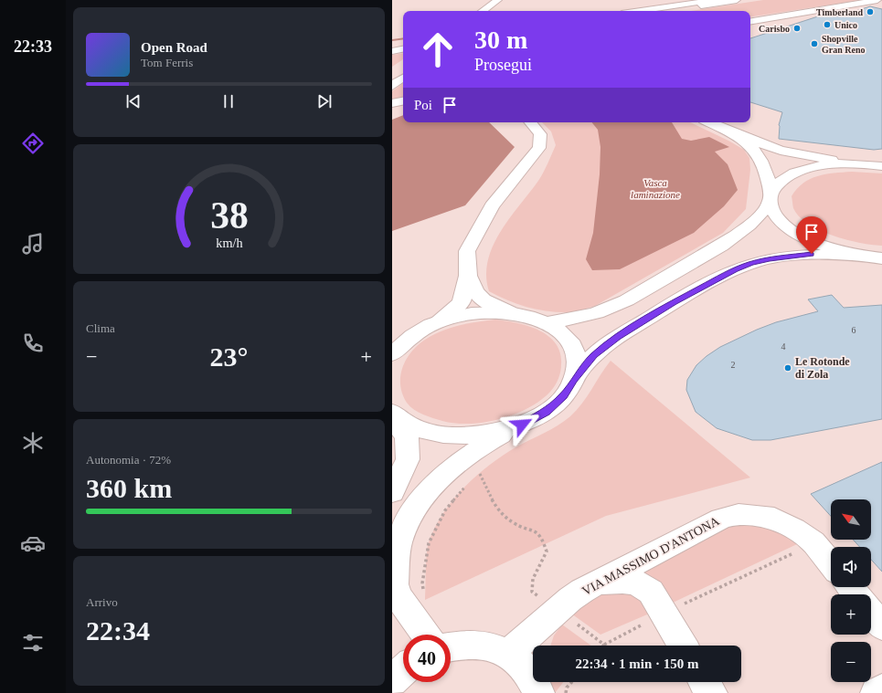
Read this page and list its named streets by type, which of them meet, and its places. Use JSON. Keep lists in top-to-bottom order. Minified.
{"streets":{"main road":["VIA MASSIMO D'ANTONA"]},"water":["Vasca laminazione"],"places":["Timberland","Unico","Carisbo","Shopville Gran Reno","Le Rotonde di Zola"],"house_numbers":["6","4","2"],"north":"top left","page":{"tabs":"22:33","turn":["30 m","Prosegui"],"song":["Open Road","Tom Ferris"],"then":"Poi","tile":["Clima",["Autonomia · 72%","360 km"],["Arrivo","22:34"]],"heat":["−","23°","+"],"map_buttons":["+","−"],"limit":"40","trip":"22:34 · 1 min · 150 m","gauge":["38","km/h"]}}
